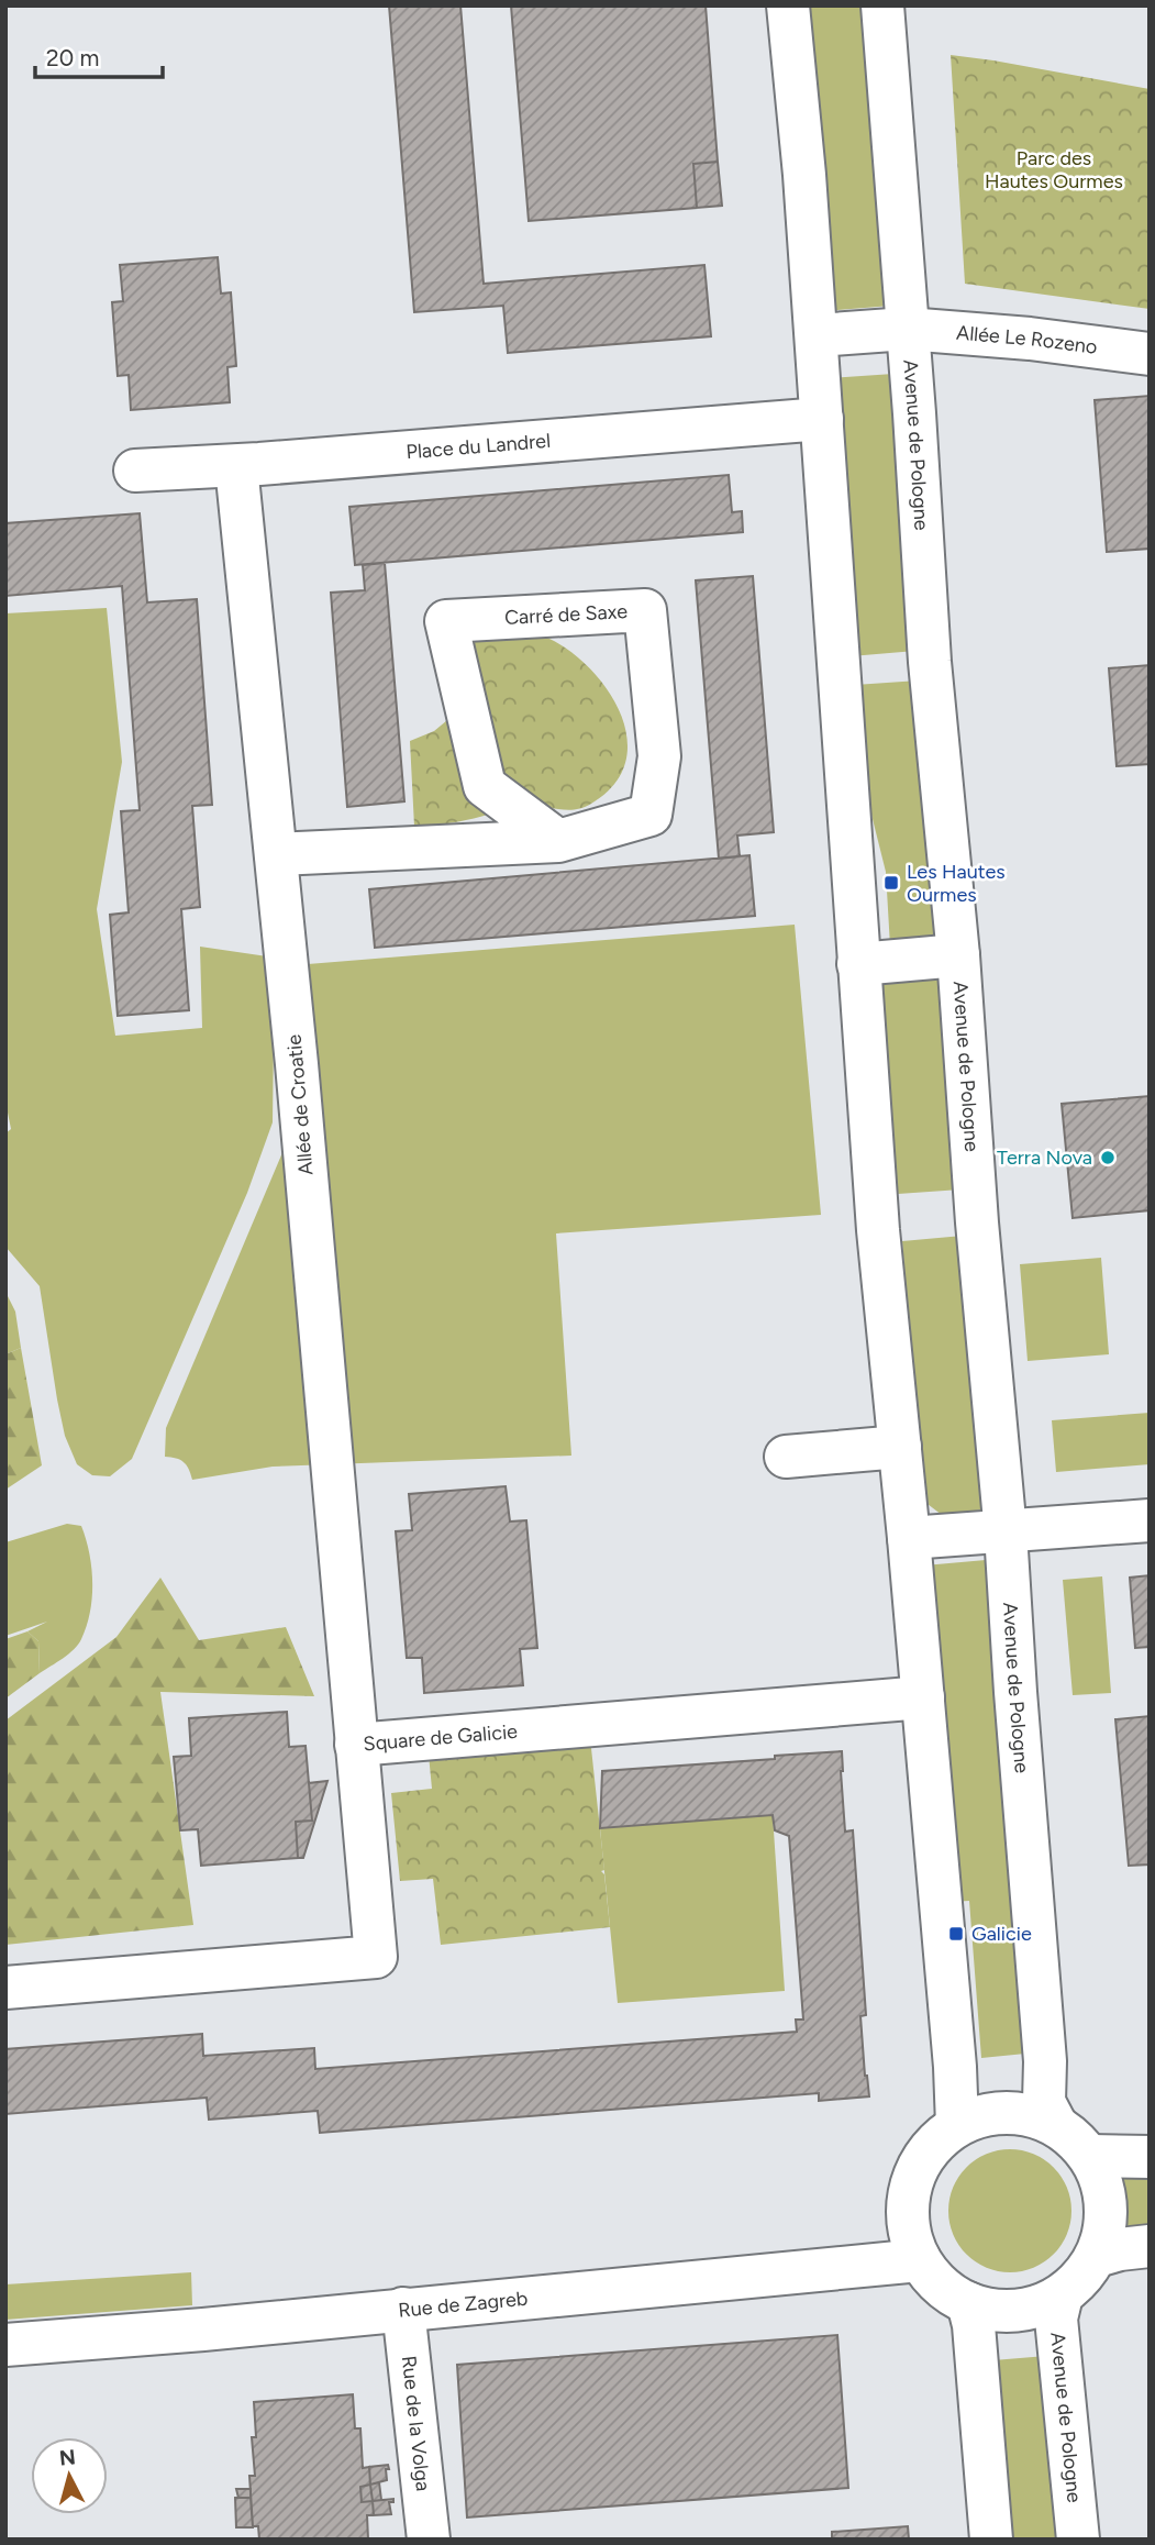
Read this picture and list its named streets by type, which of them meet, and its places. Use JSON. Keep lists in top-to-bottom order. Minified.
{"streets":{"street":["Allée Le Rozeno","Avenue de Pologne","Place du Landrel","Carré de Saxe","Allée de Croatie","Square de Galicie","Rue de Zagreb","Rue de la Volga"]},"crossings":[["Allée Le Rozeno","Avenue de Pologne"],["Avenue de Pologne","Rue de Zagreb"],["Place du Landrel","Allée de Croatie"],["Carré de Saxe","Allée de Croatie"],["Allée de Croatie","Square de Galicie"],["Rue de Zagreb","Rue de la Volga"]],"parks":["Parc des Hautes Ourmes"],"places":{"transit":["Les Hautes Ourmes","Galicie"],"other":["Terra Nova"]},"scale_bar":"20 m","north":"top"}
